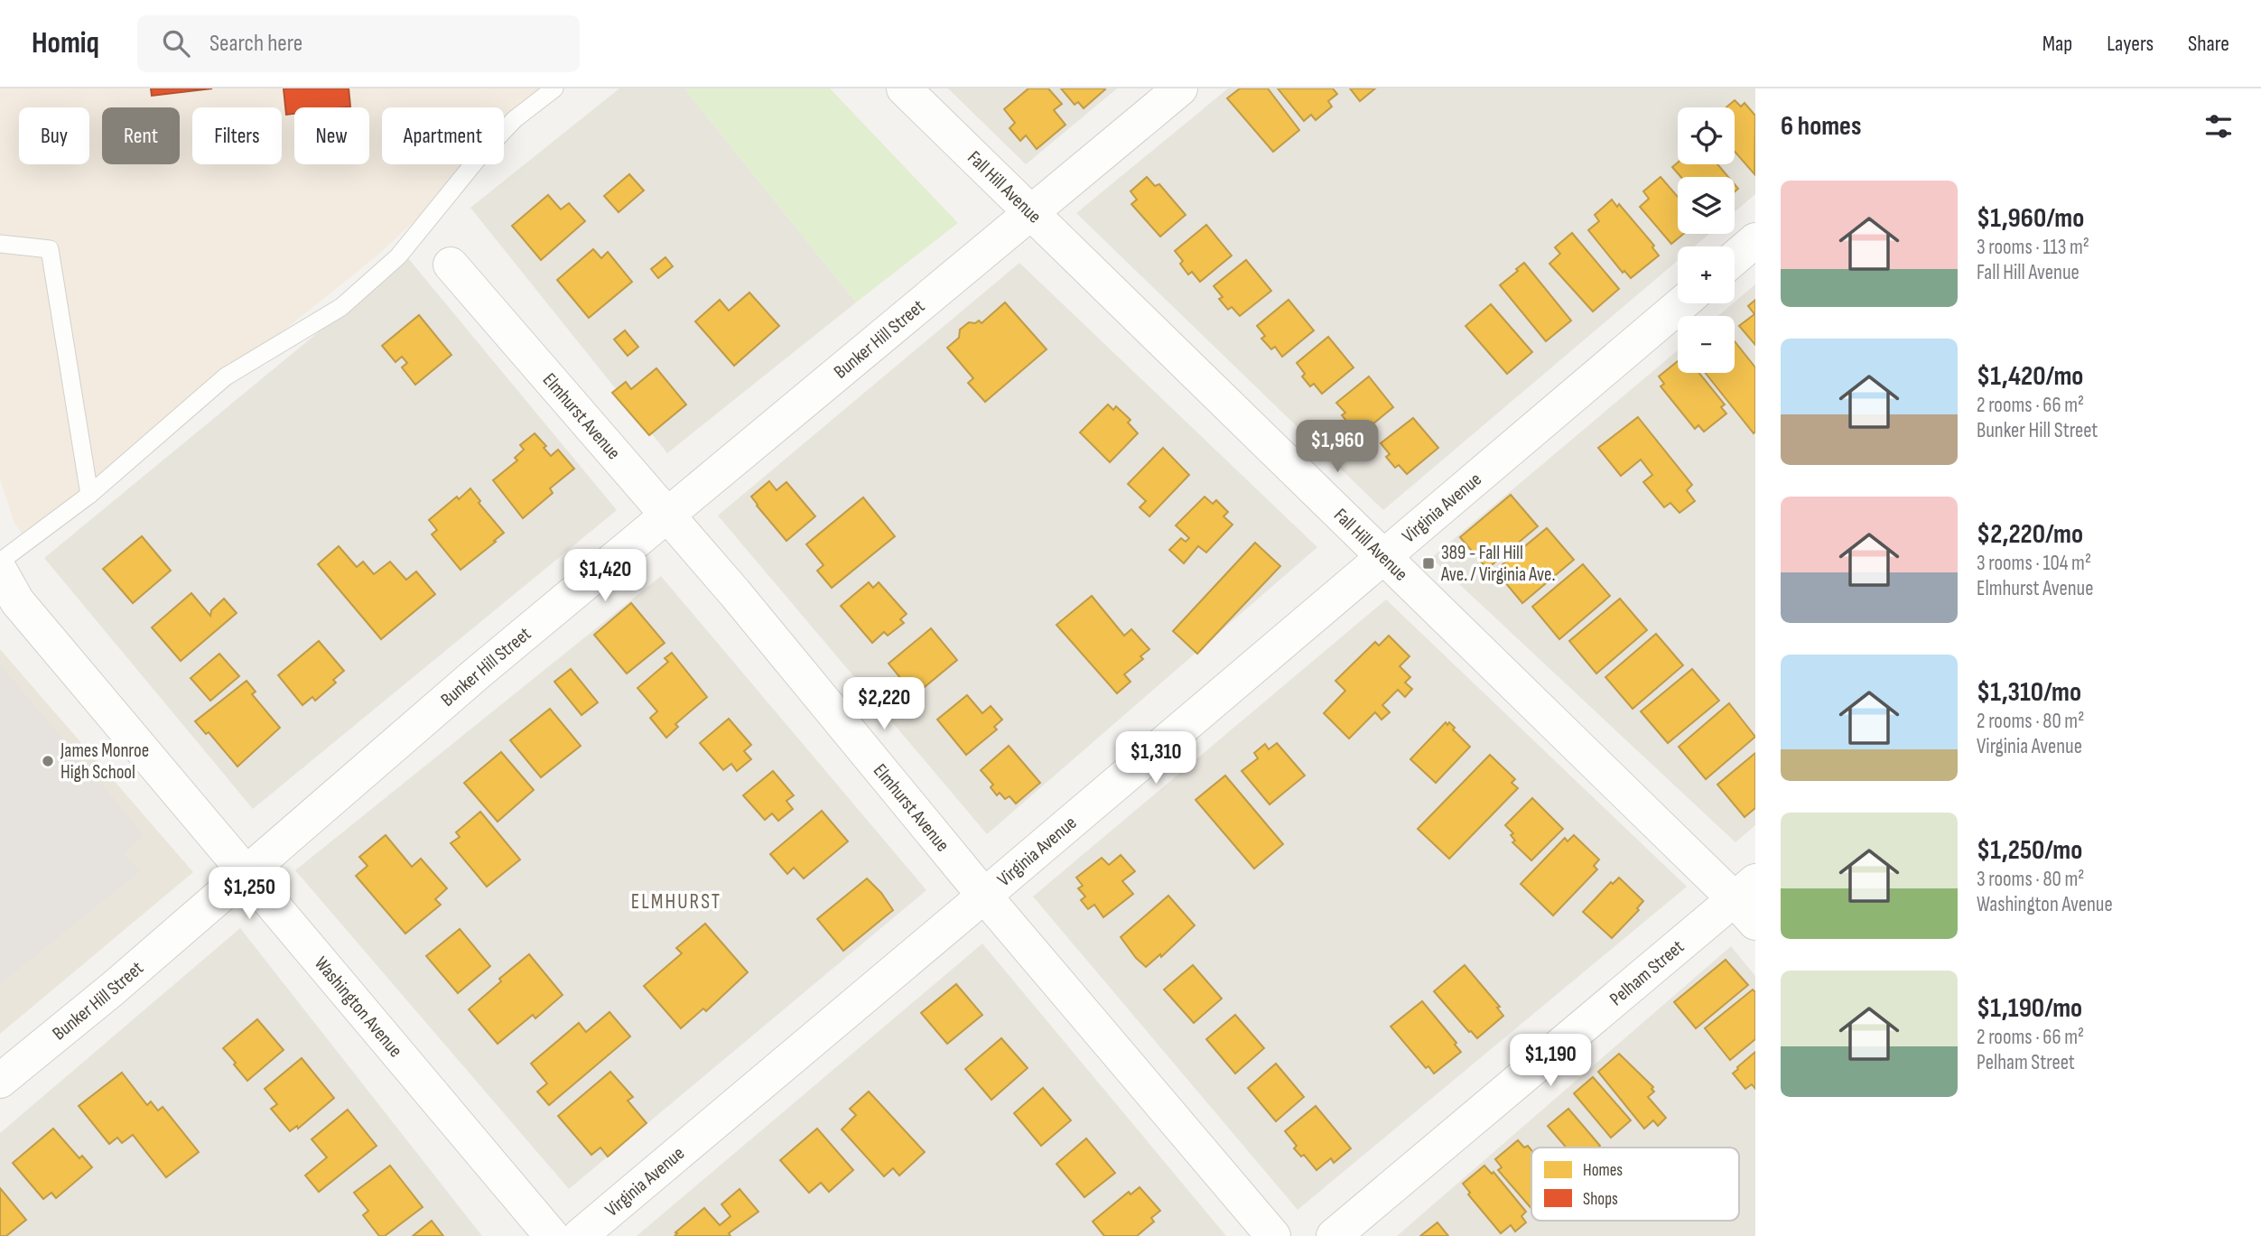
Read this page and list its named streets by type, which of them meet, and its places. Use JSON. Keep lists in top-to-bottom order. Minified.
{"streets":{"street":["Fall Hill Avenue","Bunker Hill Street","Elmhurst Avenue","Virginia Avenue","Pelham Street","Washington Avenue"]},"crossings":[["Fall Hill Avenue","Bunker Hill Street"],["Fall Hill Avenue","Virginia Avenue"],["Fall Hill Avenue","Pelham Street"],["Bunker Hill Street","Elmhurst Avenue"],["Bunker Hill Street","Washington Avenue"],["Elmhurst Avenue","Virginia Avenue"]],"districts":["ELMHURST"],"places":{"transit":["389 - Fall Hill Ave. / Virginia Ave."],"other":["James Monroe High School"]},"legend":["Homes","Shops"],"page":{"header":"Homiq","search":"Search here","nav":["Map","Layers","Share"],"heading":"6 homes","map_buttons":["+","−"],"chip":["Buy","Rent","Filters","New","Apartment"],"list":[{"name":"$1,960/mo","note":"3 rooms · 113 m² · Fall Hill Avenue"},{"name":"$1,420/mo","note":"2 rooms · 66 m² · Bunker Hill Street"},{"name":"$2,220/mo","note":"3 rooms · 104 m² · Elmhurst Avenue"},{"name":"$1,310/mo","note":"2 rooms · 80 m² · Virginia Avenue"},{"name":"$1,250/mo","note":"3 rooms · 80 m² · Washington Avenue"},{"name":"$1,190/mo","note":"2 rooms · 66 m² · Pelham Street"}],"price":["$1,960","$1,420","$2,220","$1,310","$1,250","$1,190"]}}
